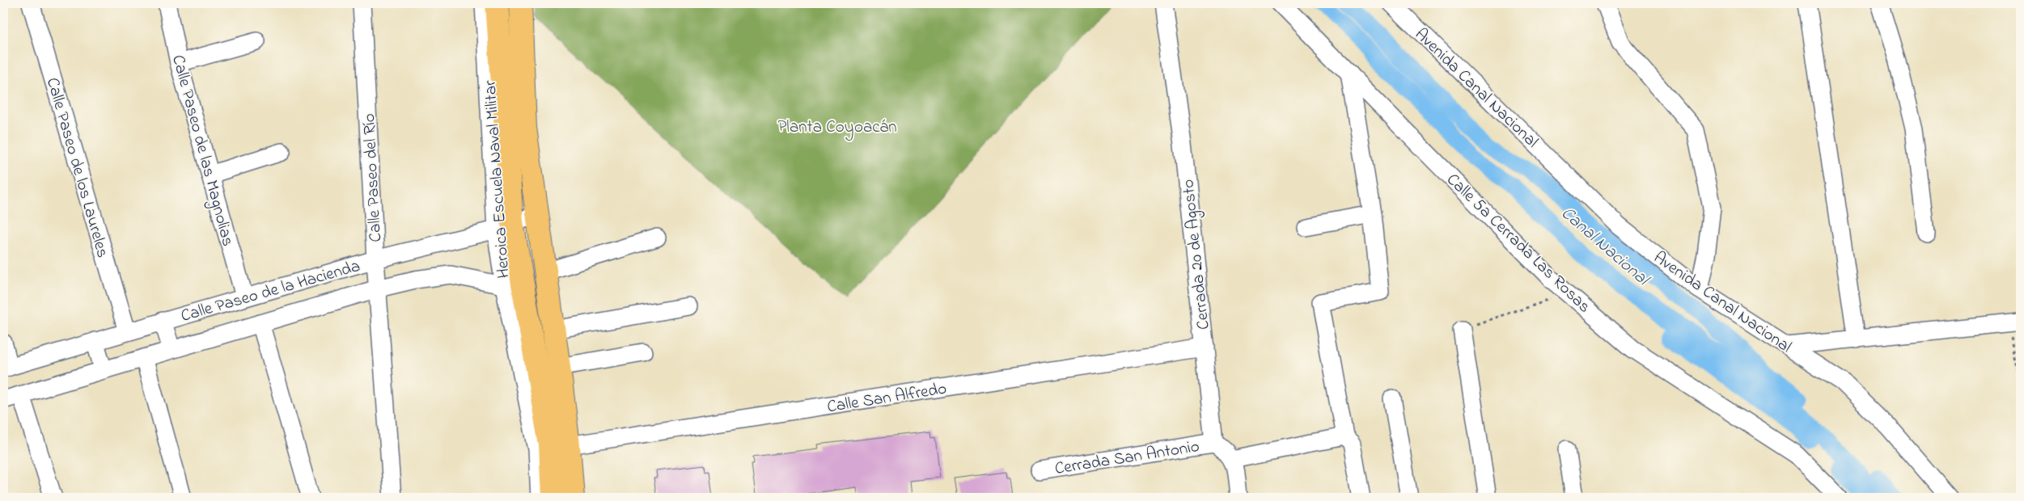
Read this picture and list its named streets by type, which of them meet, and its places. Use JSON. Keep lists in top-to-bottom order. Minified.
{"streets":{"main road":["Heroica Escuela Naval Militar"],"street":["Avenida Canal Nacional","Calle Paseo de las Magnolias","Calle Paseo de los Laureles","Calle Paseo del Río","Calle 5a Cerrada Las Rosas","Cerrada 20 de Agosto","Calle Paseo de la Hacienda","Calle San Alfredo","Cerrada San Antonio"]},"crossings":[["Calle Paseo de las Magnolias","Calle Paseo de la Hacienda"],["Calle Paseo de los Laureles","Calle Paseo de la Hacienda"],["Calle Paseo del Río","Calle Paseo de la Hacienda"],["Heroica Escuela Naval Militar","Calle Paseo de la Hacienda"],["Heroica Escuela Naval Militar","Calle San Alfredo"],["Cerrada 20 de Agosto","Calle San Alfredo"],["Cerrada 20 de Agosto","Cerrada San Antonio"]],"water":["Canal Nacional"],"parks":["Planta Coyoacán"]}
